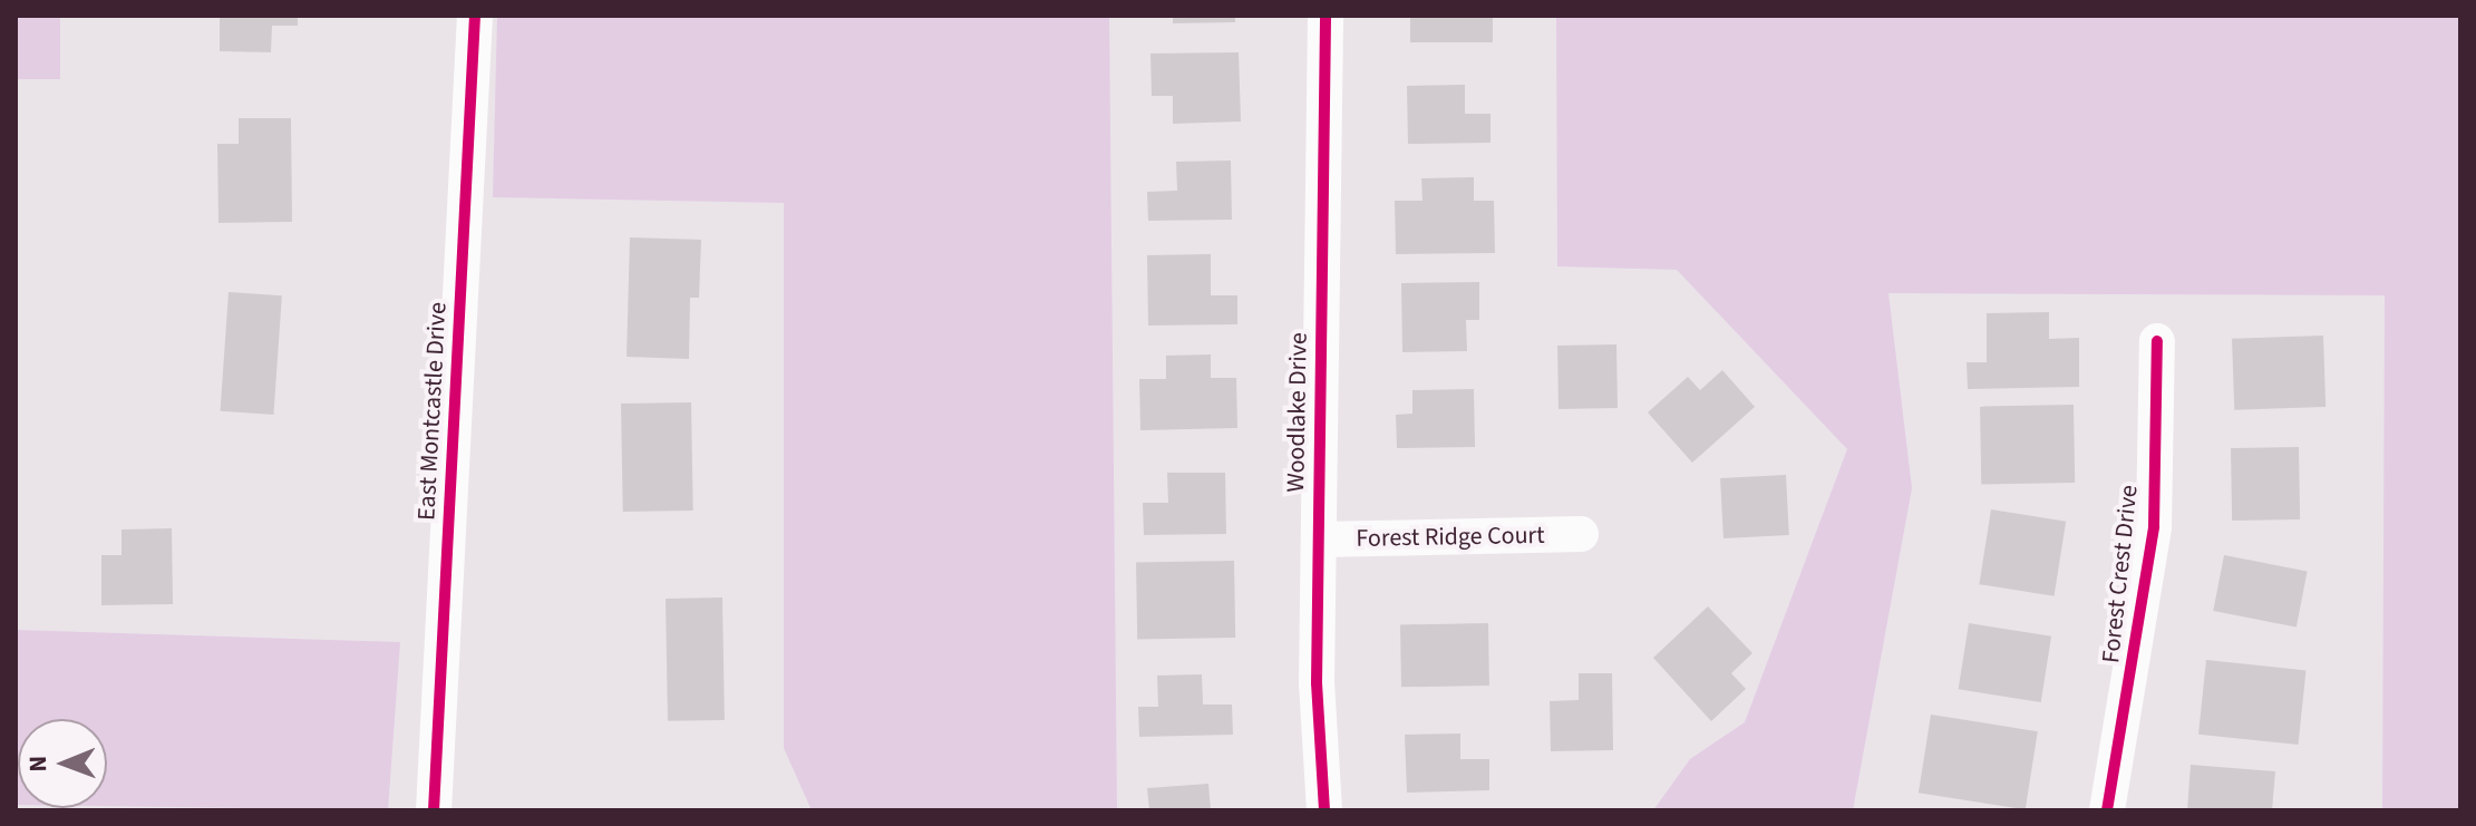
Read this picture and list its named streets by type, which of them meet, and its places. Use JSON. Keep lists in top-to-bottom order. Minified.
{"streets":{"street":["East Montcastle Drive","Woodlake Drive","Forest Ridge Court","Forest Crest Drive"]},"crossings":[["Woodlake Drive","Forest Ridge Court"]],"north":"left"}
